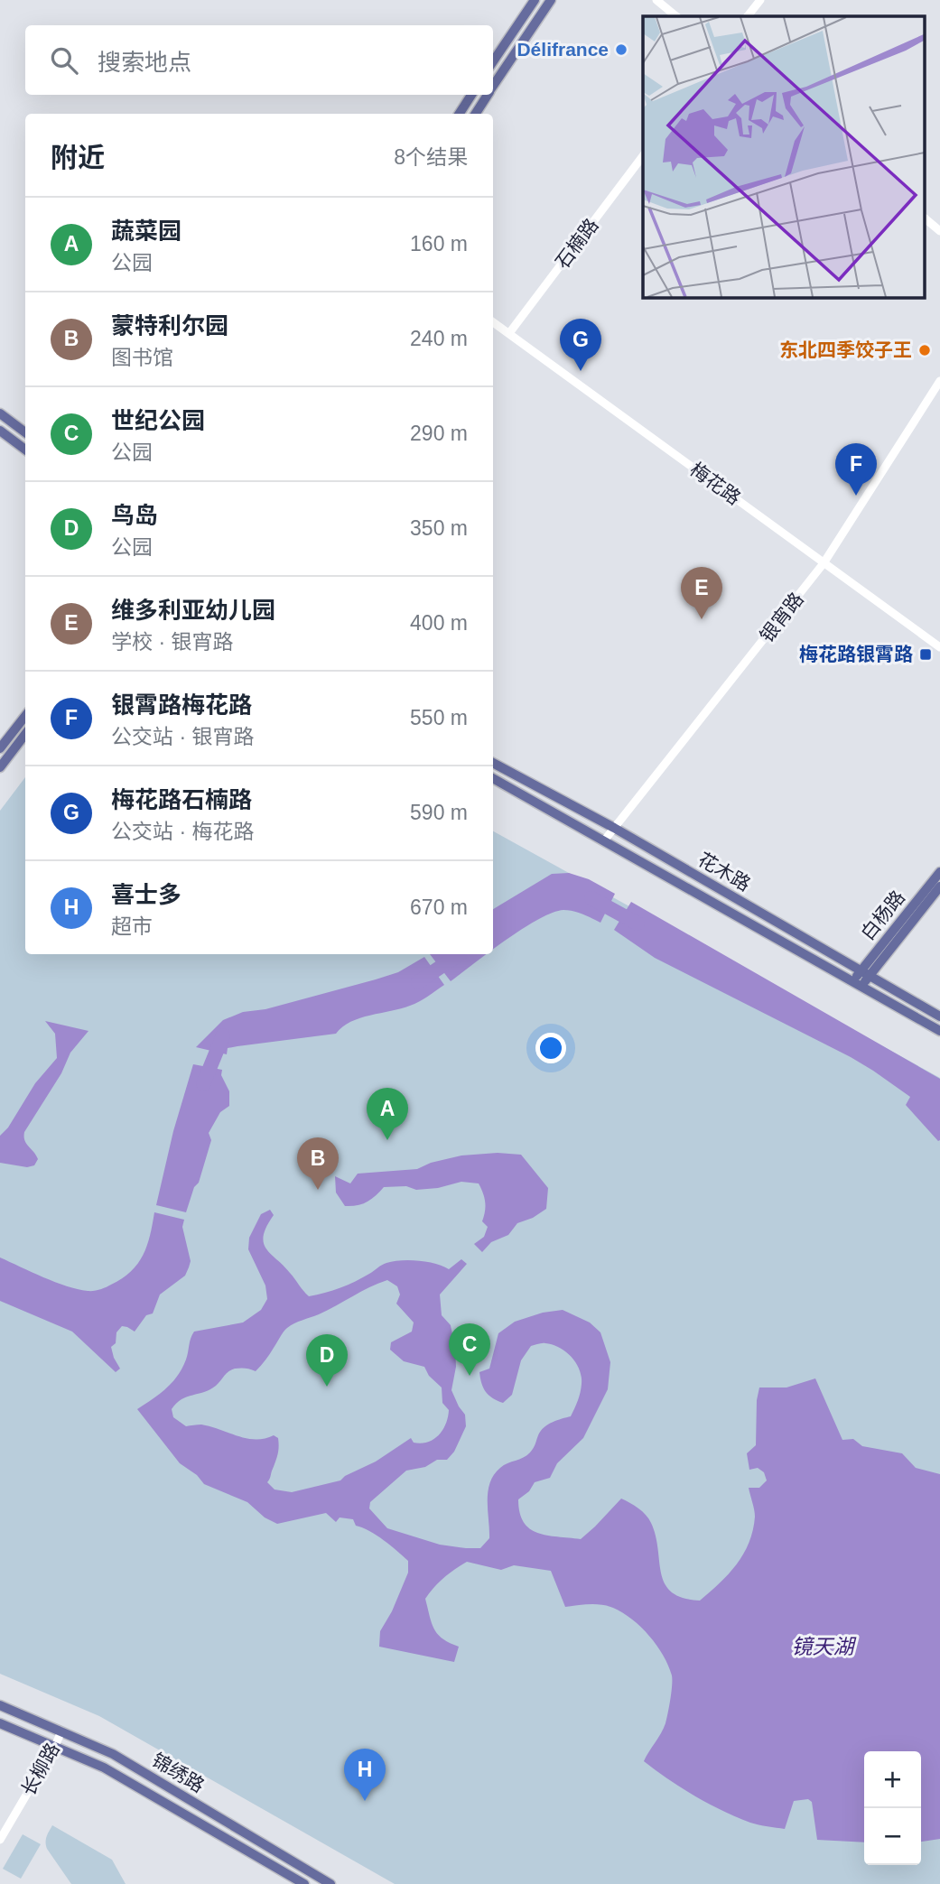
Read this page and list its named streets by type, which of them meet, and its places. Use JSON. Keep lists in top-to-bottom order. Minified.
{"streets":{"main road":["花木路","白杨路","锦绣路"],"street":["石楠路","梅花路","银宵路","长柳路"]},"crossings":[["石楠路","梅花路"],["梅花路","银宵路"],["银宵路","花木路"],["花木路","白杨路"],["长柳路","锦绣路"]],"water":["镜天湖"],"places":{"other":["Délifrance","东北四季饺子王"],"transit":["梅花路银霄路"]},"page":{"search":"搜索地点","heading":["附近","8个结果"],"list":[{"mark":"A","name":"蔬菜园","note":"公园","value":"160 m"},{"mark":"B","name":"蒙特利尔园","note":"图书馆","value":"240 m"},{"mark":"C","name":"世纪公园","note":"公园","value":"290 m"},{"mark":"D","name":"鸟岛","note":"公园","value":"350 m"},{"mark":"E","name":"维多利亚幼儿园","note":"学校 · 银宵路","value":"400 m"},{"mark":"F","name":"银霄路梅花路","note":"公交站 · 银宵路","value":"550 m"},{"mark":"G","name":"梅花路石楠路","note":"公交站 · 梅花路","value":"590 m"},{"mark":"H","name":"喜士多","note":"超市","value":"670 m"}],"pins":["G","F","E","A","B","C","D","H"],"map_buttons":["+","−"]}}
